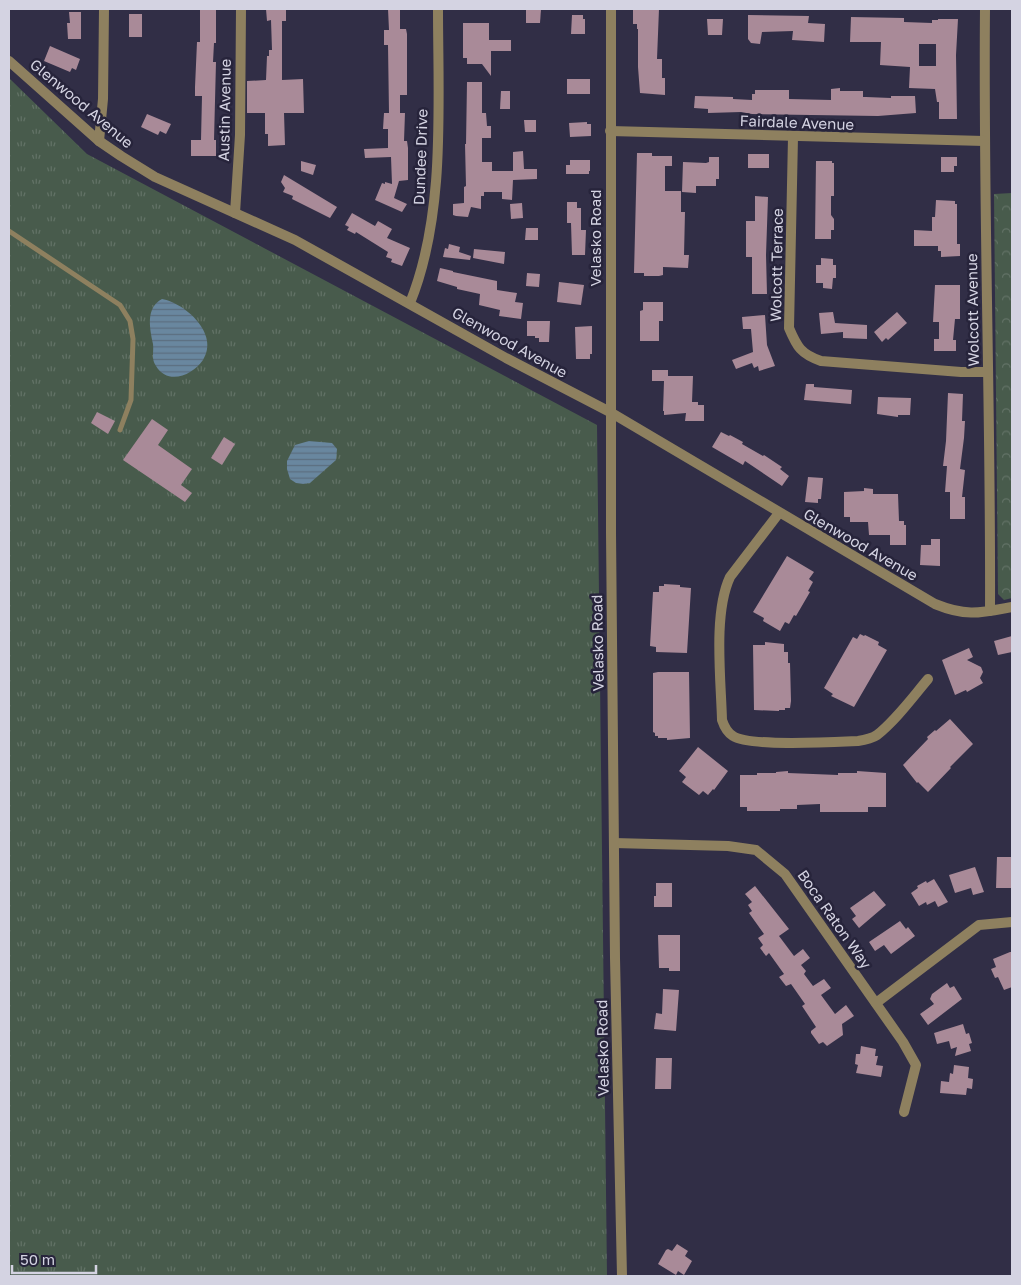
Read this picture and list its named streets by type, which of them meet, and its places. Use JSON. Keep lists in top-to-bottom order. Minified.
{"streets":{"street":["Glenwood Avenue","Austin Avenue","Fairdale Avenue","Dundee Drive","Velasko Road","Wolcott Terrace","Wolcott Avenue","Boca Raton Way"]},"crossings":[["Glenwood Avenue","Austin Avenue"],["Glenwood Avenue","Dundee Drive"],["Glenwood Avenue","Velasko Road"],["Glenwood Avenue","Wolcott Avenue"],["Fairdale Avenue","Velasko Road"],["Fairdale Avenue","Wolcott Terrace"],["Fairdale Avenue","Wolcott Avenue"],["Velasko Road","Boca Raton Way"],["Wolcott Terrace","Wolcott Avenue"]],"scale_bar":"50 m"}
